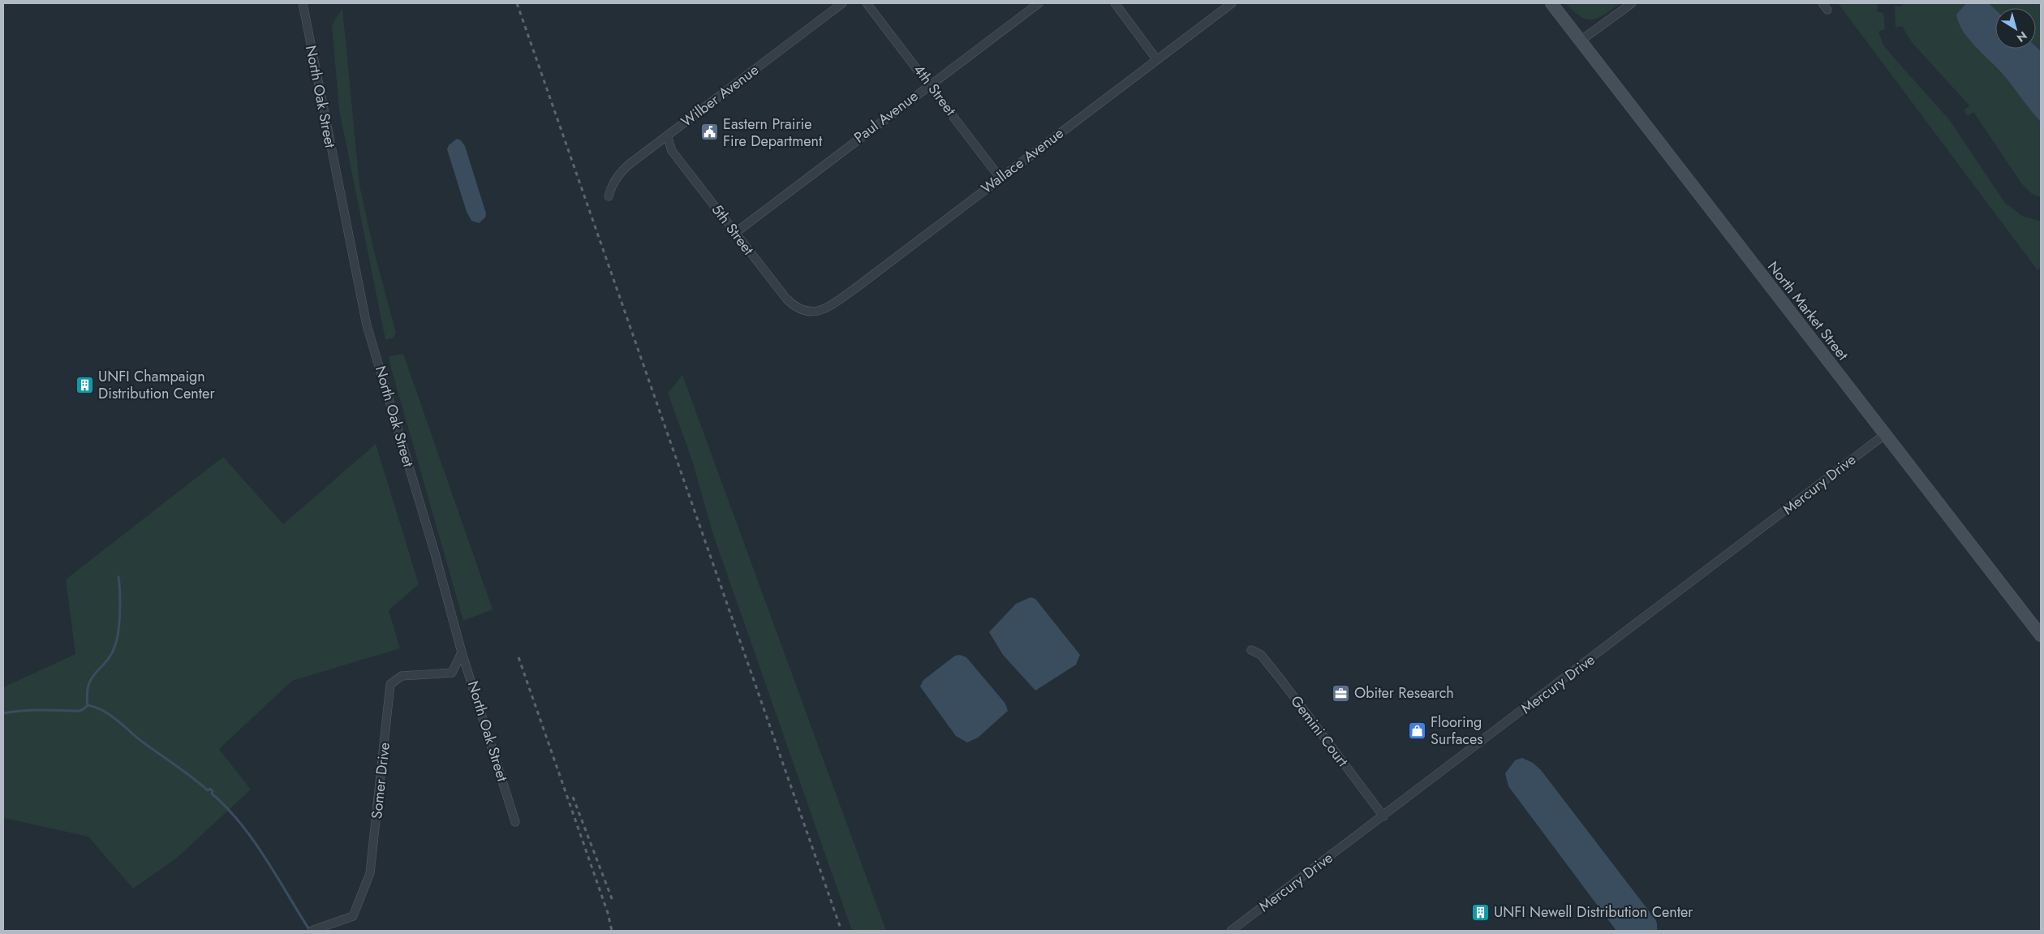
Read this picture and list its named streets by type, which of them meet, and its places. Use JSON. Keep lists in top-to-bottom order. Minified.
{"streets":{"main road":["North Market Street"],"street":["4th Street","Wilber Avenue","North Oak Street","Paul Avenue","Wallace Avenue","5th Street","Mercury Drive","Gemini Court","Somer Drive"]},"crossings":[["4th Street","Paul Avenue"],["4th Street","Wallace Avenue"],["Wilber Avenue","5th Street"],["North Oak Street","Somer Drive"],["Paul Avenue","5th Street"],["Wallace Avenue","5th Street"],["North Market Street","Mercury Drive"],["Mercury Drive","Gemini Court"]],"places":{"public building":["Eastern Prairie Fire Department"],"building":["UNFI Champaign Distribution Center","UNFI Newell Distribution Center"],"office":["Obiter Research"],"shop":["Flooring Surfaces"]},"north":"bottom right"}
